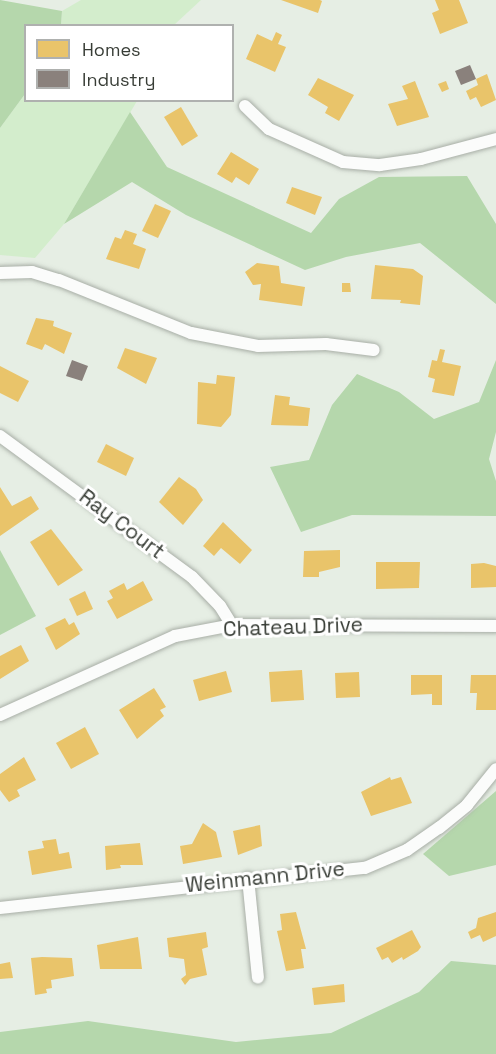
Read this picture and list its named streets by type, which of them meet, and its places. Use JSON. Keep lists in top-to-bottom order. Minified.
{"streets":{"street":["Ray Court","Chateau Drive","Weinmann Drive"]},"crossings":[["Ray Court","Chateau Drive"]],"legend":["Homes","Industry"]}
